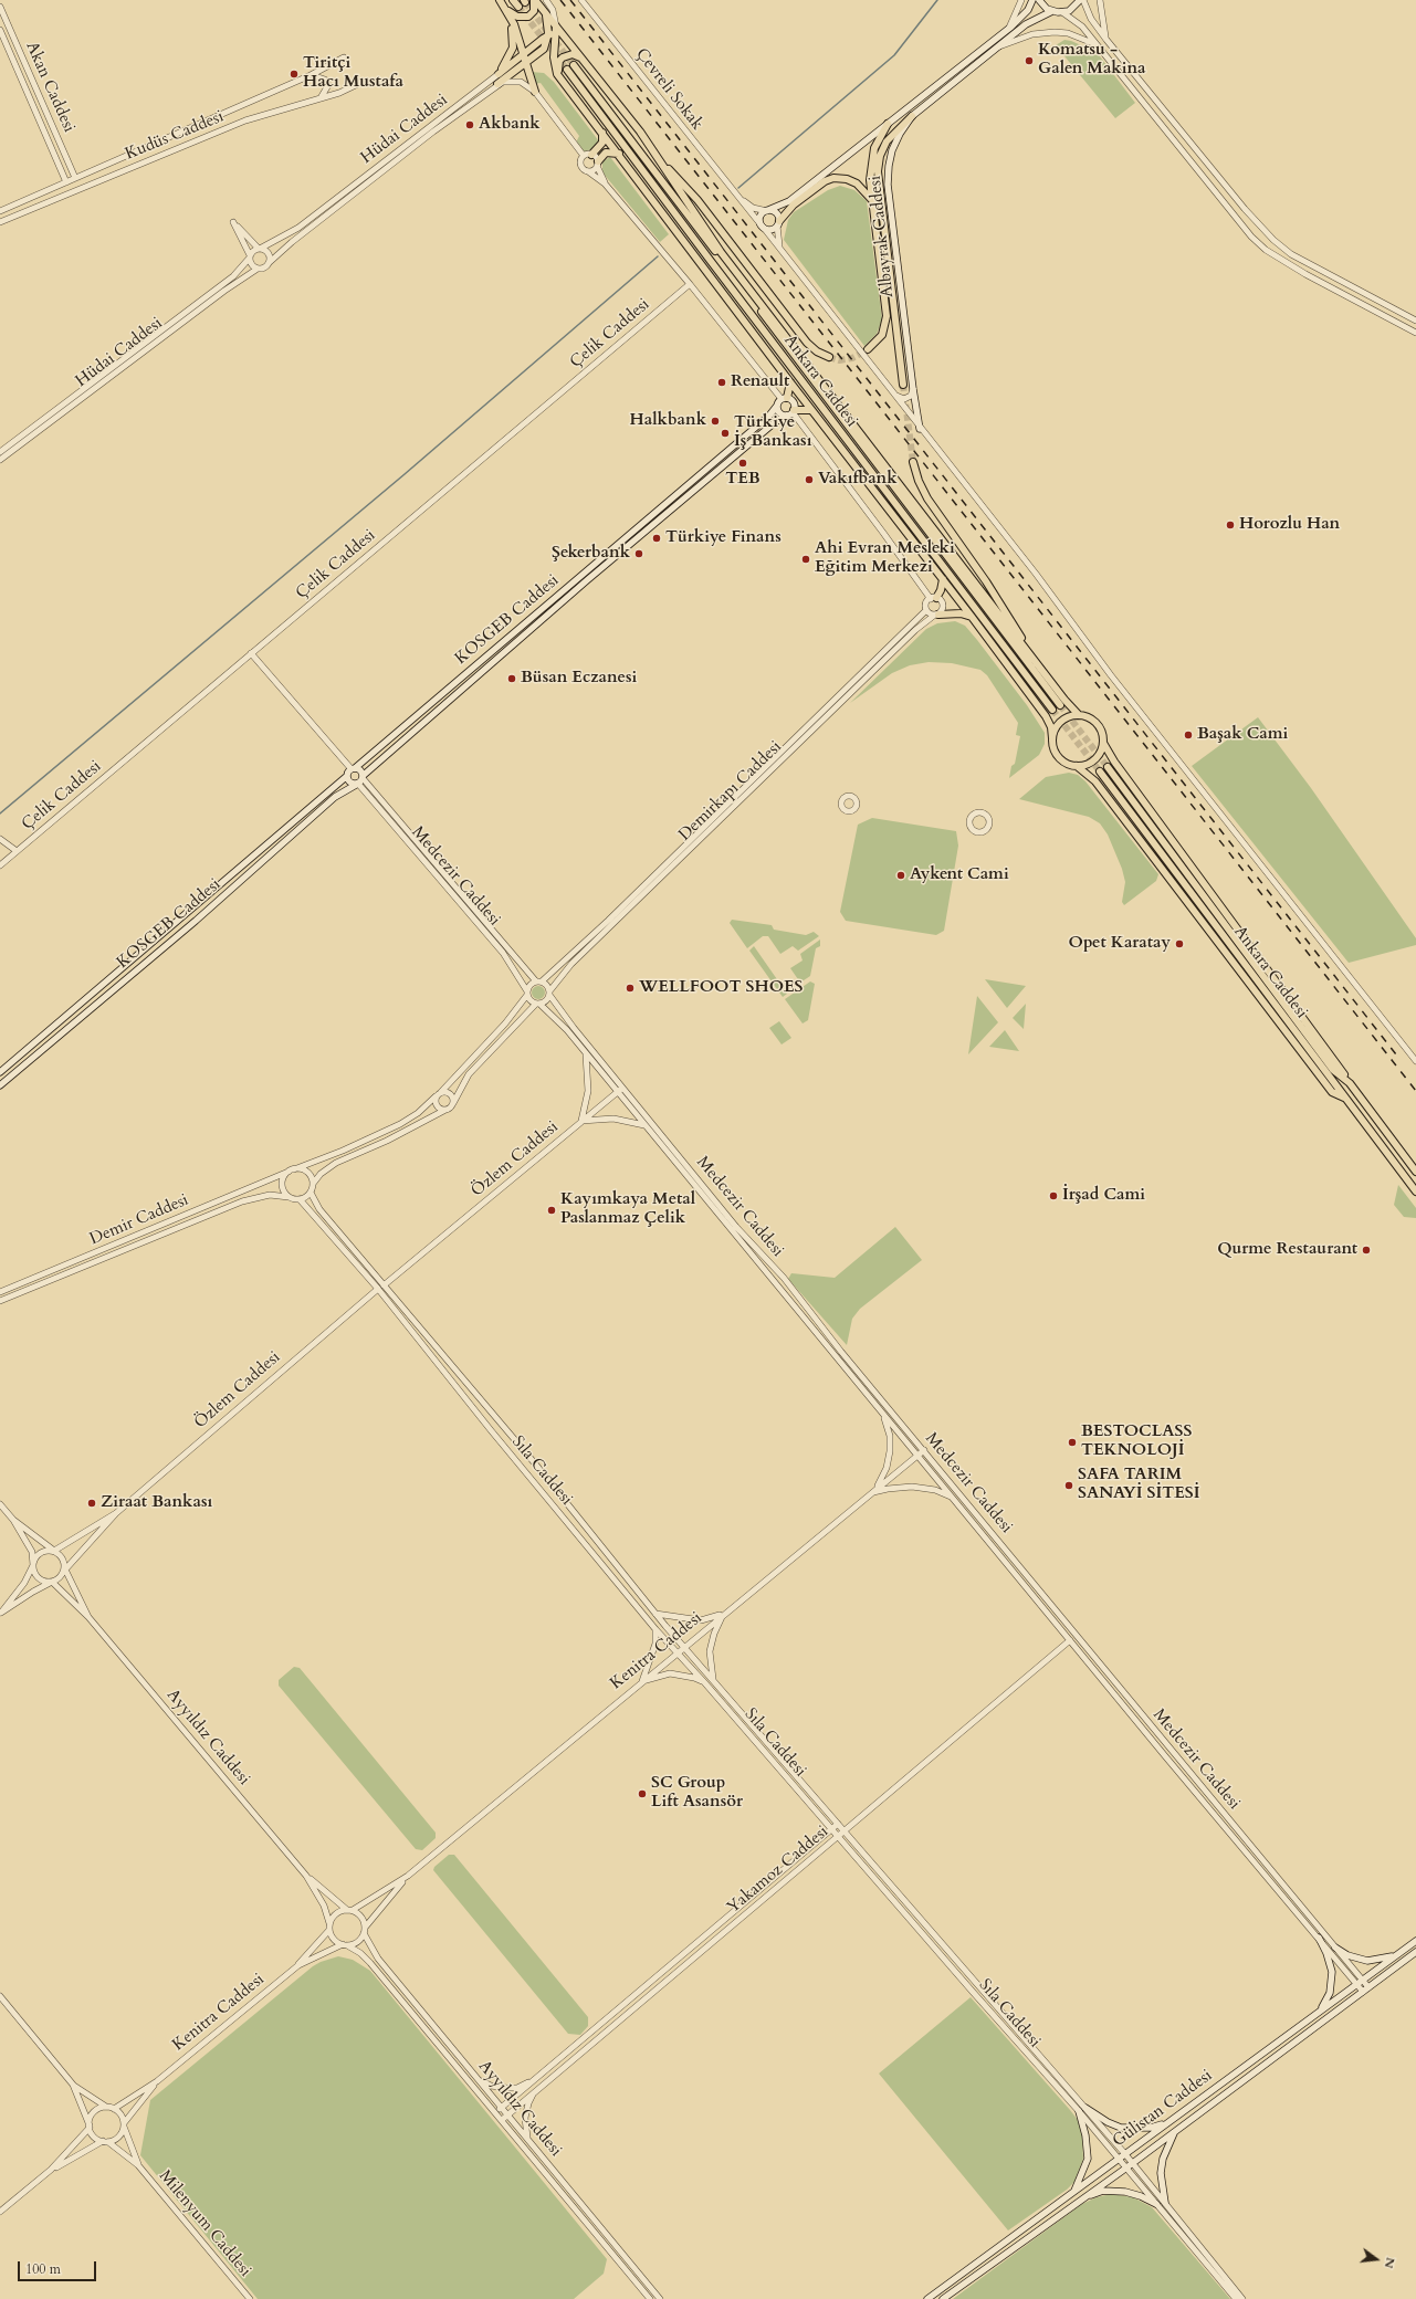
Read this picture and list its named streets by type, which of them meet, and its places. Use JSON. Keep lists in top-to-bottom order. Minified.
{"streets":{"highway":["Ankara Caddesi"],"main road":["Albayrak Caddesi","KOSGEB Caddesi","Gülistan Caddesi"],"street":["Akan Caddesi","Çevreli Sokak","Hüdai Caddesi","Kudüs Caddesi","Çelik Caddesi","Demirkapı Caddesi","Medcezir Caddesi","Özlem Caddesi","Demir Caddesi","Sıla Caddesi","Kenitra Caddesi","Ayyıldız Caddesi","Yakamoz Caddesi","Milenyum Caddesi"]},"crossings":[["Akan Caddesi","Kudüs Caddesi"],["Çevreli Sokak","Albayrak Caddesi"],["KOSGEB Caddesi","Medcezir Caddesi"],["Demirkapı Caddesi","Medcezir Caddesi"],["Medcezir Caddesi","Özlem Caddesi"],["Medcezir Caddesi","Kenitra Caddesi"],["Medcezir Caddesi","Yakamoz Caddesi"],["Medcezir Caddesi","Gülistan Caddesi"],["Özlem Caddesi","Sıla Caddesi"],["Özlem Caddesi","Ayyıldız Caddesi"],["Demir Caddesi","Sıla Caddesi"],["Sıla Caddesi","Kenitra Caddesi"],["Sıla Caddesi","Yakamoz Caddesi"],["Sıla Caddesi","Gülistan Caddesi"],["Ayyıldız Caddesi","Yakamoz Caddesi"]],"places":["Komatsu - Galen Makina","Tiritçi Hacı Mustafa","Akbank","Renault","Halkbank","Türkiye İş Bankası","TEB","Vakıfbank","Horozlu Han","Türkiye Finans","Şekerbank","Ahi Evran Mesleki Eğitim Merkezi","Büsan Eczanesi","Başak Cami","Aykent Cami","Opet Karatay","WELLFOOT SHOES","İrşad Cami","Kayımkaya Metal Paslanmaz Çelik","Qurme Restaurant","BESTOCLASS TEKNOLOJİ","SAFA TARIM SANAYİ SİTESİ","Ziraat Bankası","SC Group Lift Asansör"],"scale_bar":"100 m","north":"right"}
